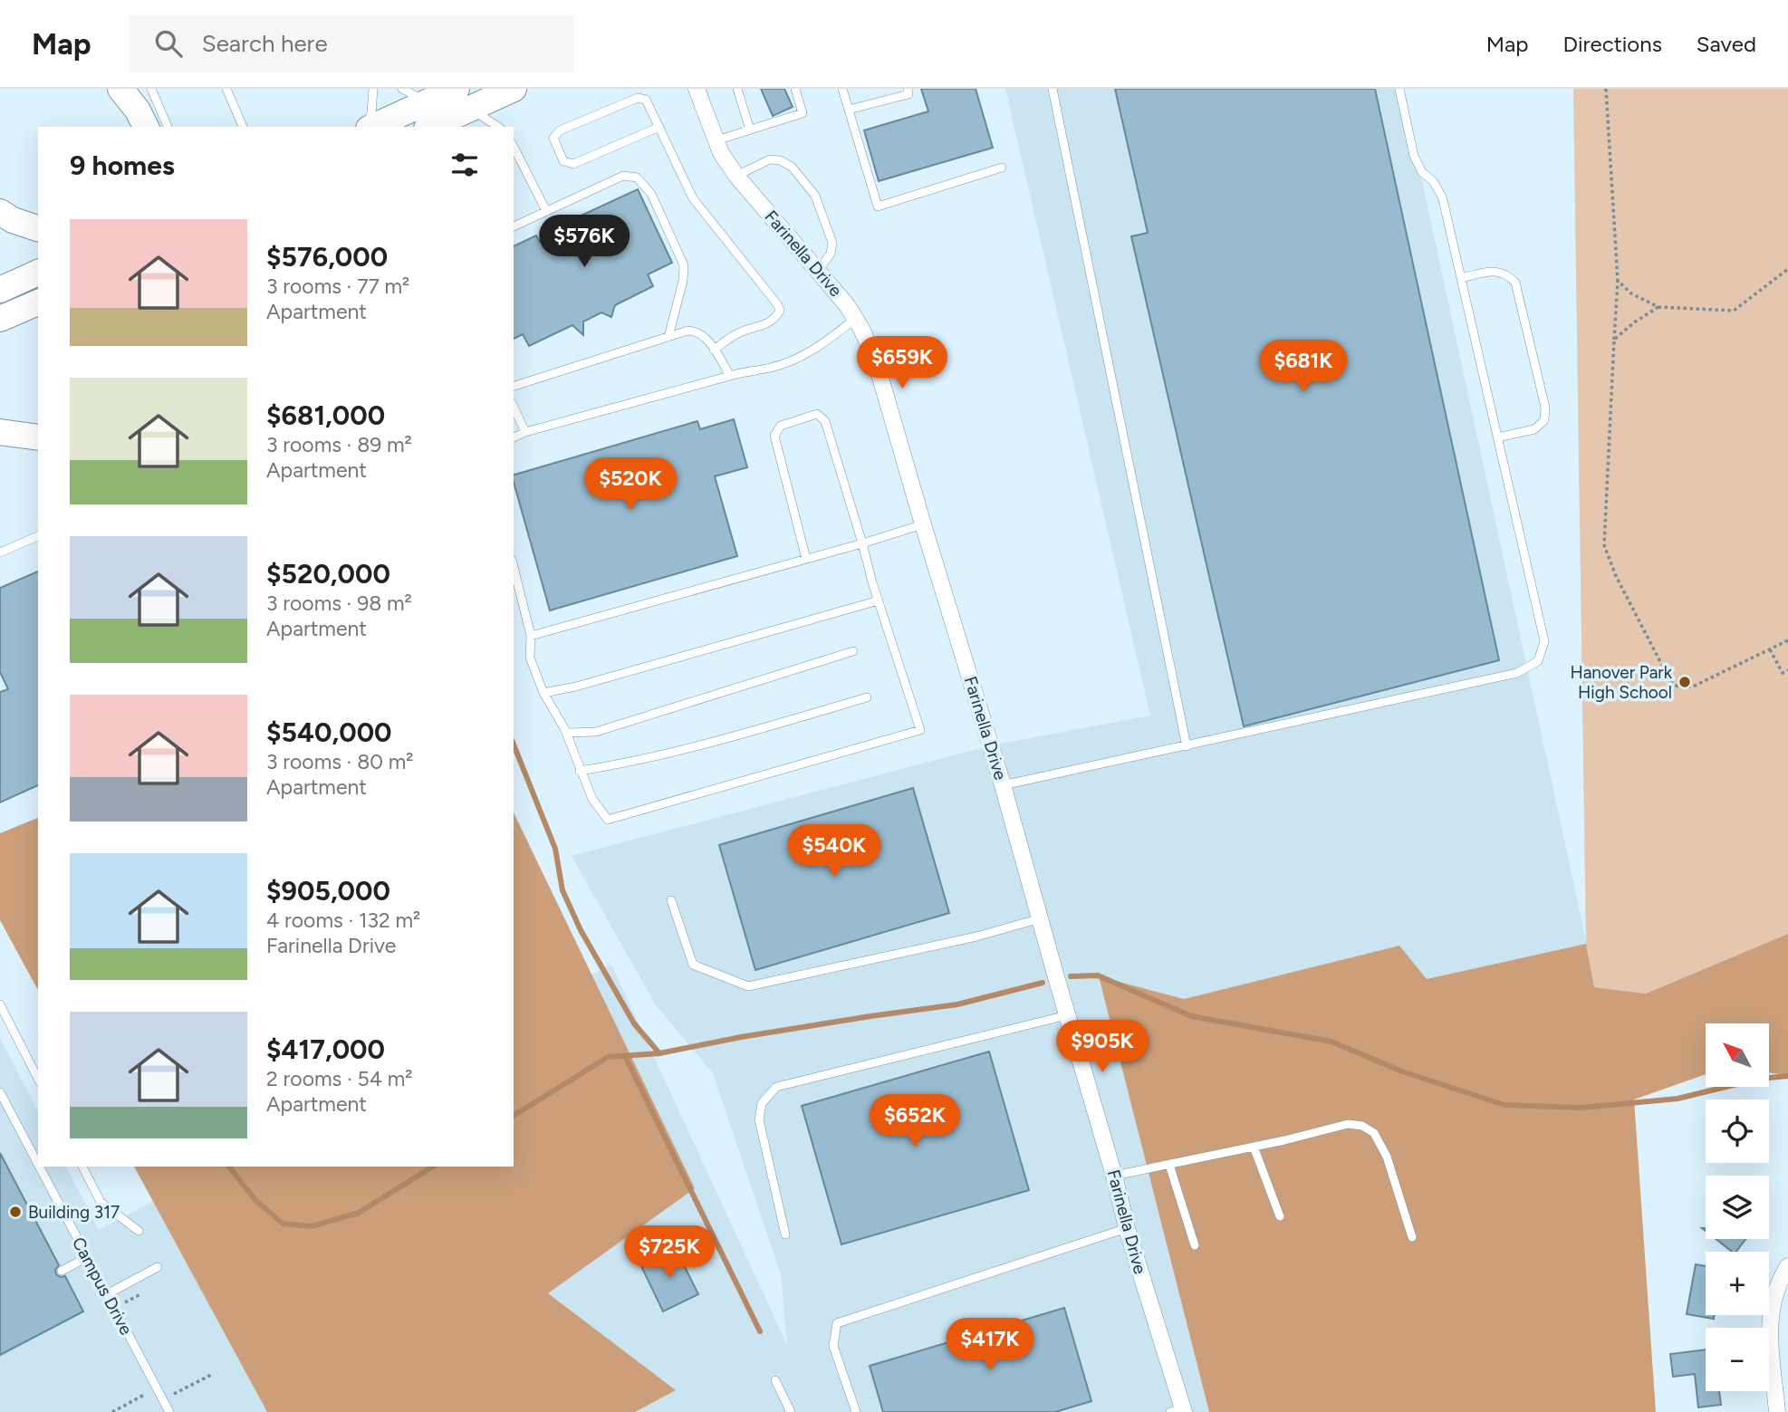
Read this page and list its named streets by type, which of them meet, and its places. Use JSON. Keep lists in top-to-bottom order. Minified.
{"streets":{"street":["Farinella Drive"],"lane":["Campus Drive"]},"places":["Hanover Park High School","Building 317"],"north":"top left","page":{"header":"Map","search":"Search here","nav":["Map","Directions","Saved"],"heading":"9 homes","list":[{"name":"$576,000","note":"3 rooms · 77 m² · Apartment"},{"name":"$681,000","note":"3 rooms · 89 m² · Apartment"},{"name":"$520,000","note":"3 rooms · 98 m² · Apartment"},{"name":"$540,000","note":"3 rooms · 80 m² · Apartment"},{"name":"$905,000","note":"4 rooms · 132 m² · Farinella Drive"},{"name":"$417,000","note":"2 rooms · 54 m² · Apartment"}],"price":["$576K","$659K","$681K","$520K","$540K","$905K","$652K","$725K","$417K"],"map_buttons":["+","−"]}}
